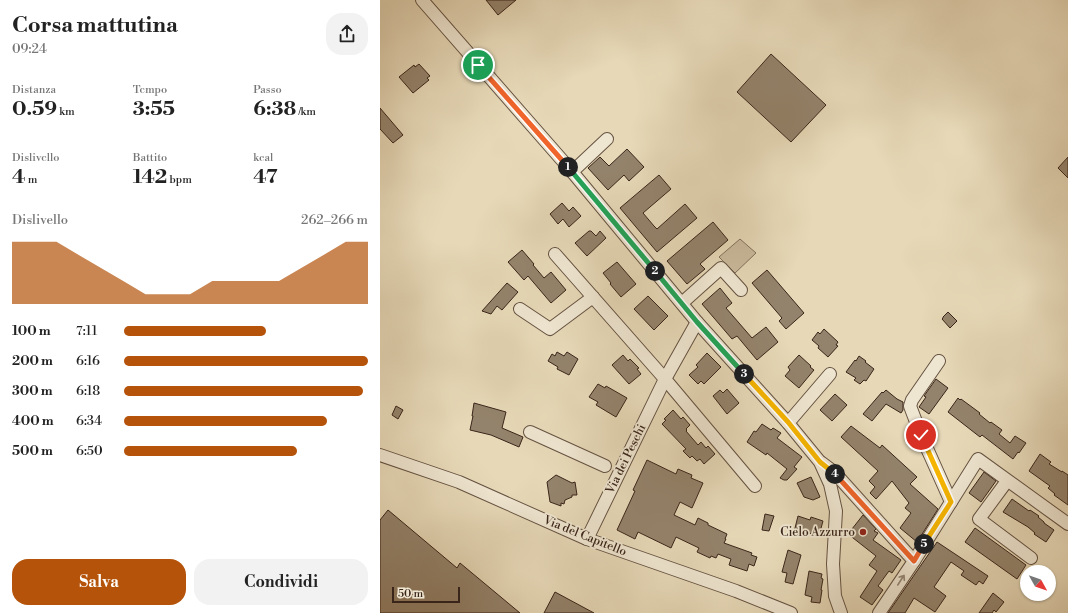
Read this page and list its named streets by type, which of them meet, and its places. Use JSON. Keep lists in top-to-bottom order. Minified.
{"streets":{"street":["Via dei Peschi","Via del Capitello"]},"crossings":[["Via dei Peschi","Via del Capitello"]],"places":["Cielo Azzurro"],"scale_bar":"50 m","north":"bottom right","page":{"heading":["Corsa mattutina","09:24"],"stats":[["Distanza","0.59 km"],["Tempo","3:55"],["Passo","6:38 /km"],["Dislivello","4 m"],["Battito","142 bpm"],["kcal","47"]],"pins":["1","2","3","4","5"],"chart":["Dislivello","262–266 m"],"list":[{"name":"100 m","note":"7:11"},{"name":"200 m","note":"6:16"},{"name":"300 m","note":"6:18"},{"name":"400 m","note":"6:34"},{"name":"500 m","note":"6:50"}],"buttons":["Salva","Condividi"],"scale":"50 m"}}
